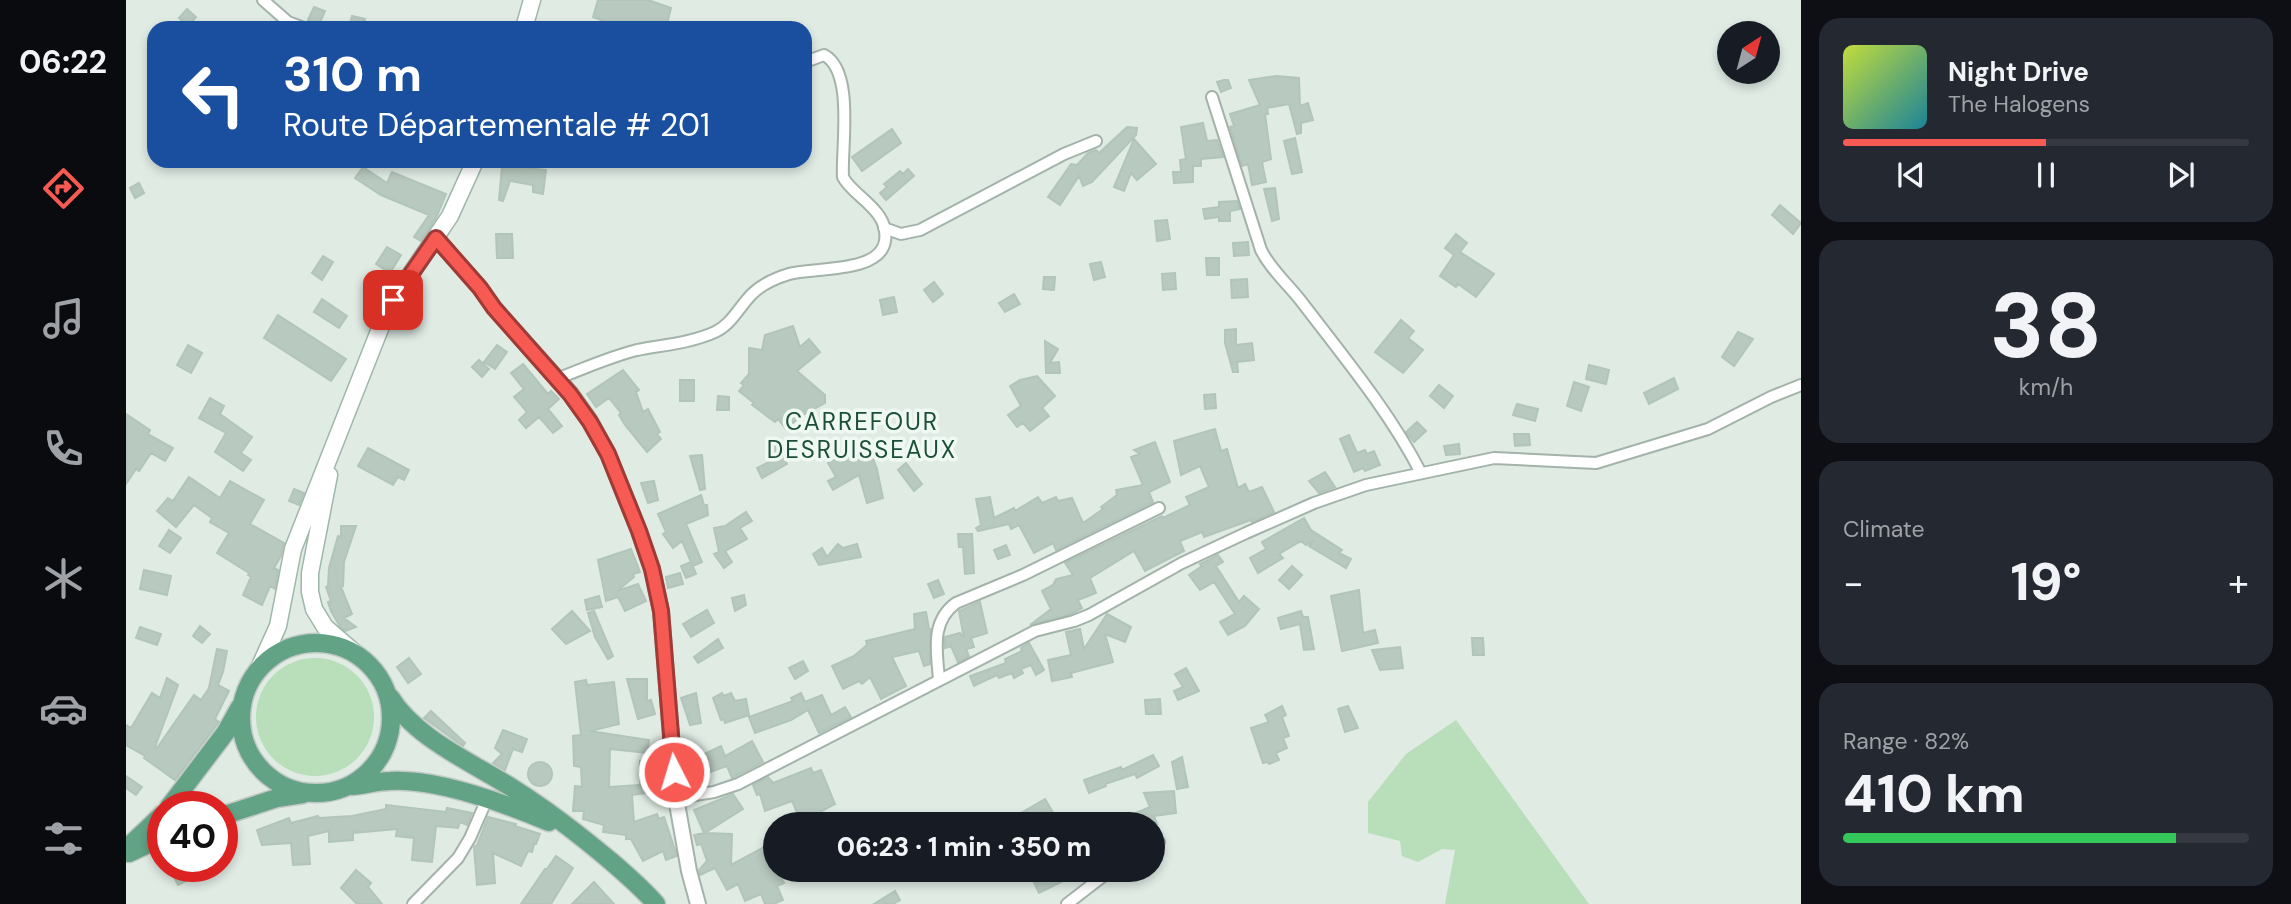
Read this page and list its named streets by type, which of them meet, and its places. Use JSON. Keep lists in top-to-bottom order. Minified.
{"districts":["CARREFOUR DESRUISSEAUX"],"north":"top right","page":{"tabs":"06:22","turn":["310 m","Route Départementale # 201"],"song":["Night Drive","The Halogens"],"tile":[["38","km/h"],"Climate",["Range · 82%","410 km"]],"heat":["−","19°","+"],"limit":"40","trip":"06:23 · 1 min · 350 m"}}
